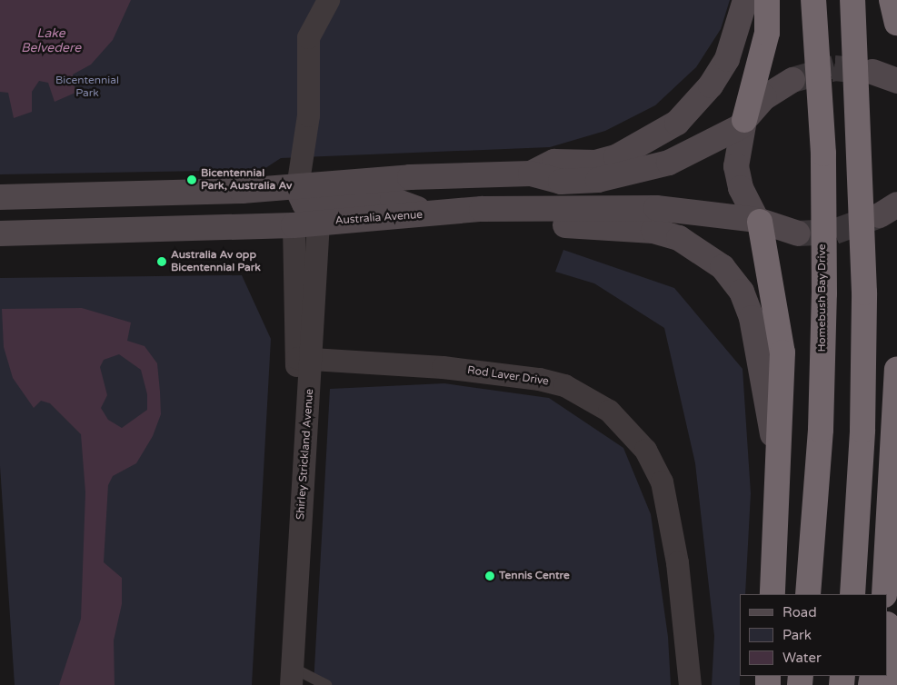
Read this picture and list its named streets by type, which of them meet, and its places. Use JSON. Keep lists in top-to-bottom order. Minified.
{"streets":{"highway":["Homebush Bay Drive"],"main road":["Australia Avenue"],"street":["Rod Laver Drive","Shirley Strickland Avenue"]},"crossings":[["Australia Avenue","Shirley Strickland Avenue"],["Rod Laver Drive","Shirley Strickland Avenue"]],"water":["Lake Belvedere"],"parks":["Bicentennial Park"],"places":["Bicentennial Park, Australia Av","Australia Av opp Bicentennial Park","Tennis Centre"],"legend":["Road","Park","Water"]}
